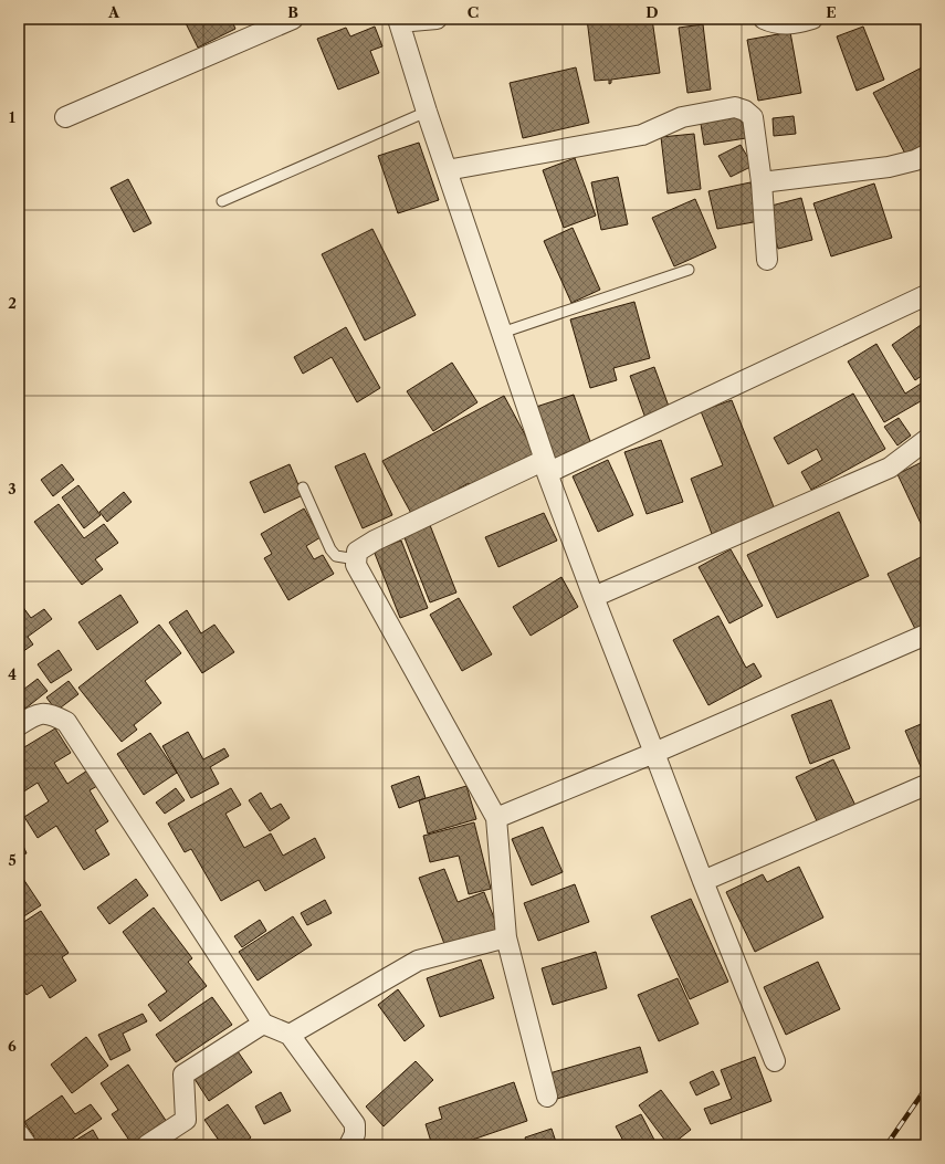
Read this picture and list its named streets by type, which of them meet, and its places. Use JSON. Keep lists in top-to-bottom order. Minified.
{"grid":{"columns":["A","B","C","D","E"],"rows":["1","2","3","4","5","6"]}}
